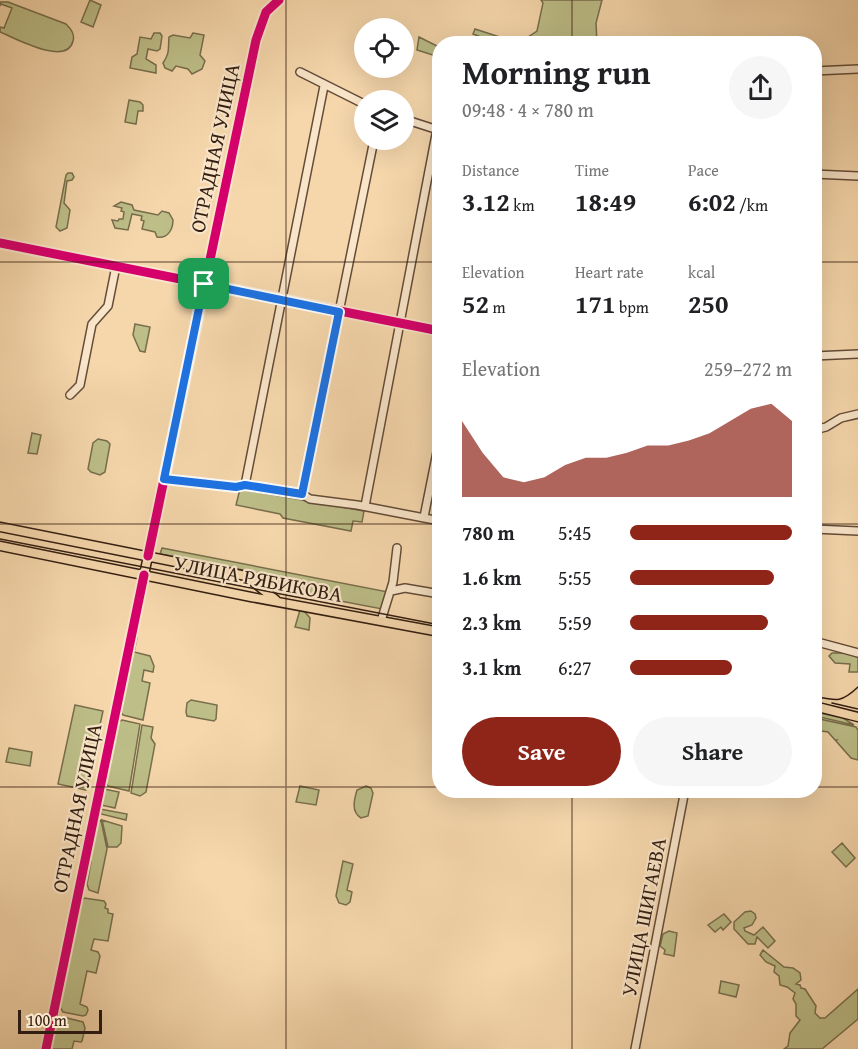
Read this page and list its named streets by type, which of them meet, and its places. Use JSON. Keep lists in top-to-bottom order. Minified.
{"streets":{"main road":["ОТРАДНАЯ УЛИЦА","УЛИЦА РЯБИКОВА"],"street":["УЛИЦА ШИГАЕВА"]},"crossings":[["ОТРАДНАЯ УЛИЦА","УЛИЦА РЯБИКОВА"]],"scale_bar":"100 m","page":{"heading":["Morning run","09:48 · 4 × 780 m"],"stats":[["Distance","3.12 km"],["Time","18:49"],["Pace","6:02 /km"],["Elevation","52 m"],["Heart rate","171 bpm"],["kcal","250"]],"chart":["Elevation","259–272 m"],"list":[{"name":"780 m","note":"5:45"},{"name":"1.6 km","note":"5:55"},{"name":"2.3 km","note":"5:59"},{"name":"3.1 km","note":"6:27"}],"buttons":["Save","Share"],"scale":"100 m"}}
